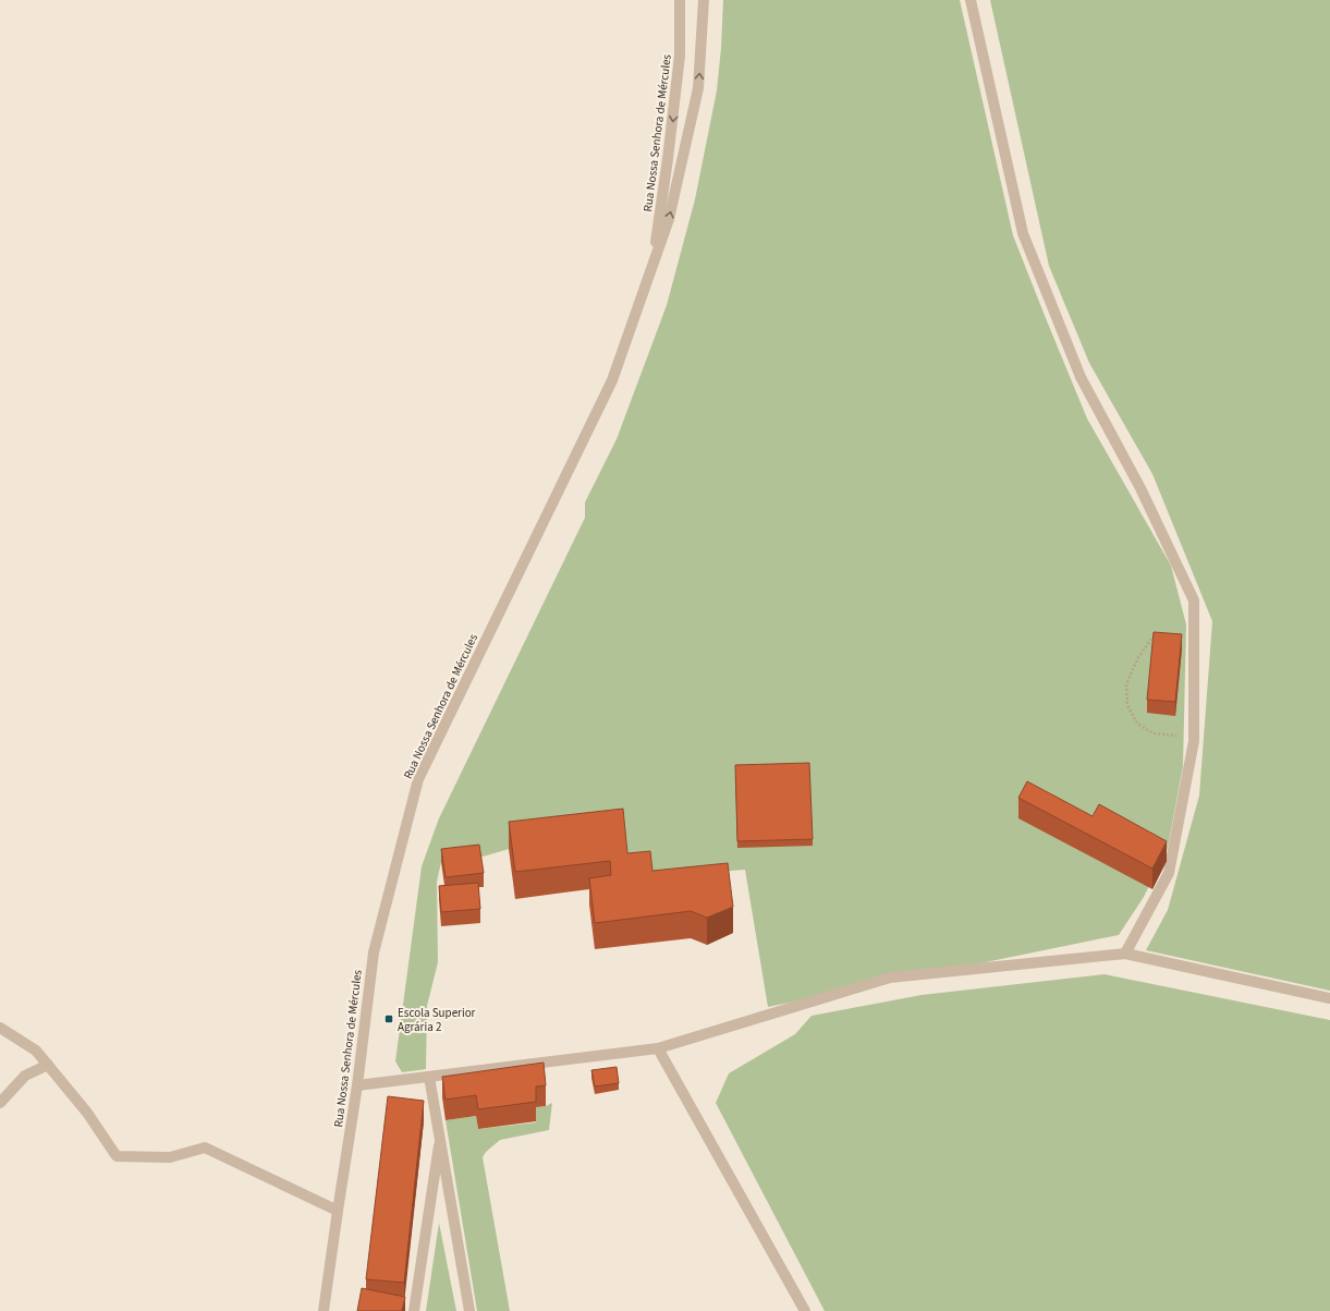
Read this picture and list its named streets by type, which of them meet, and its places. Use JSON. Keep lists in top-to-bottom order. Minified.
{"streets":{"street":["Rua Nossa Senhora de Mércules"]},"places":{"transit":["Escola Superior Agrária 2"]}}
